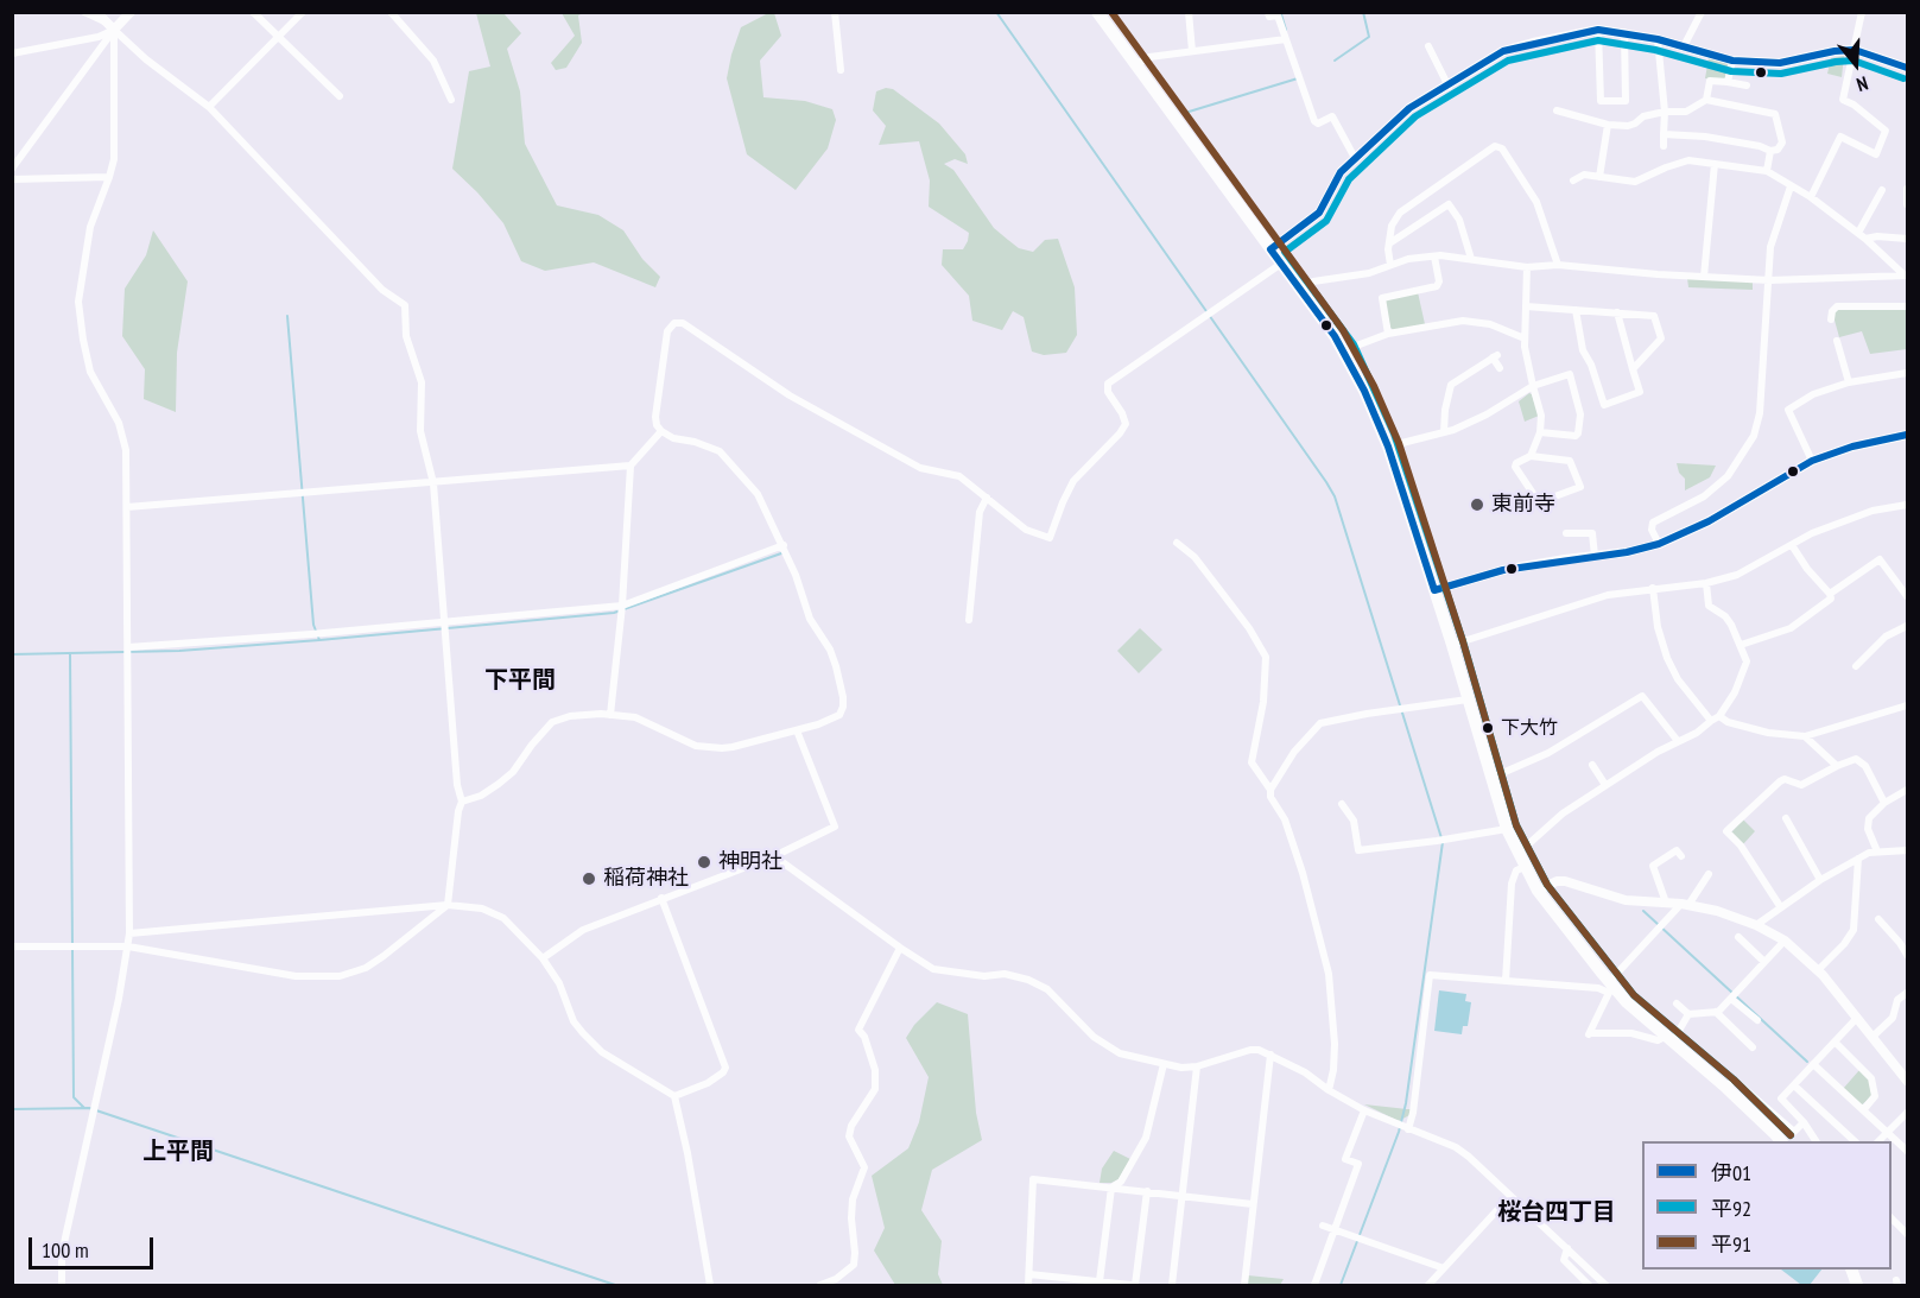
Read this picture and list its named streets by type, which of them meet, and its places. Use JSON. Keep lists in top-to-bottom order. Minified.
{"districts":["下平間","上平間","桜台四丁目"],"places":["東前寺","下大竹","神明社","稲荷神社"],"lines":["transit line 平91","transit line 伊01","transit line 平92"],"legend":["伊01","平92","平91"],"scale_bar":"100 m","north":"bottom"}
